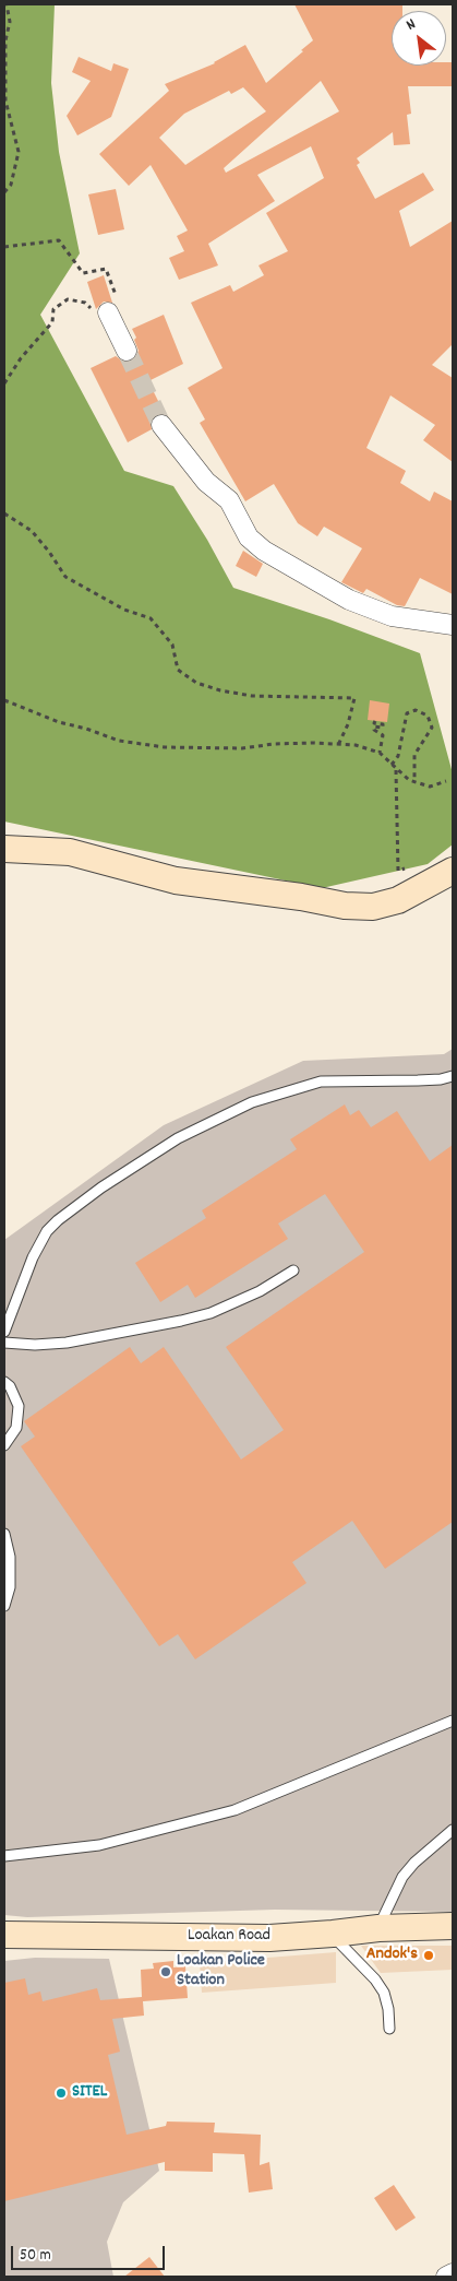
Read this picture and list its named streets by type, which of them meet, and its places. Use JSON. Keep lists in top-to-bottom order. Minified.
{"streets":{"main road":["Loakan Road"]},"places":["Andok's","Loakan Police Station","SITEL"],"scale_bar":"50 m","north":"top left"}
